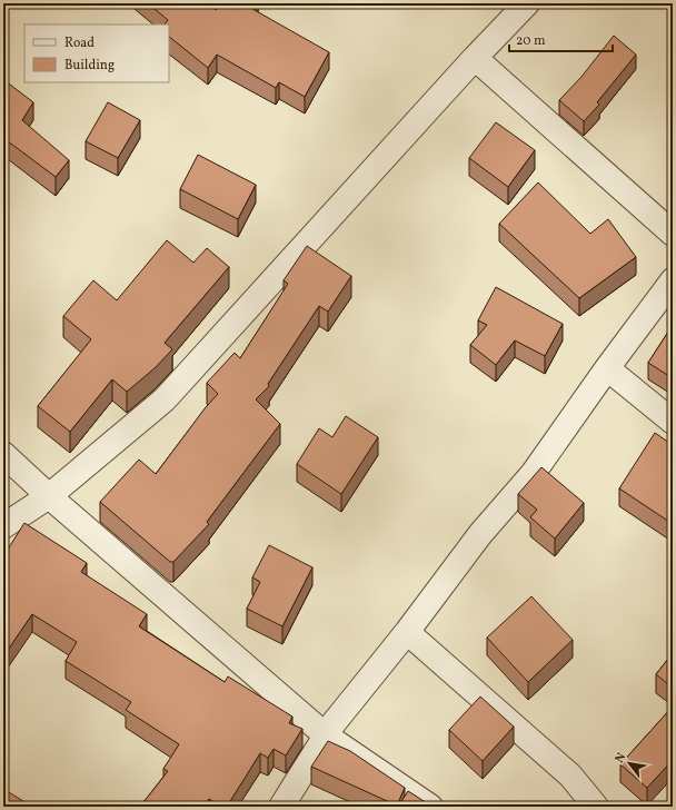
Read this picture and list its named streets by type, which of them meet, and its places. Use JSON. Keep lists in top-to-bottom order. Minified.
{"legend":["Road","Building"],"scale_bar":"20 m","north":"top left"}
